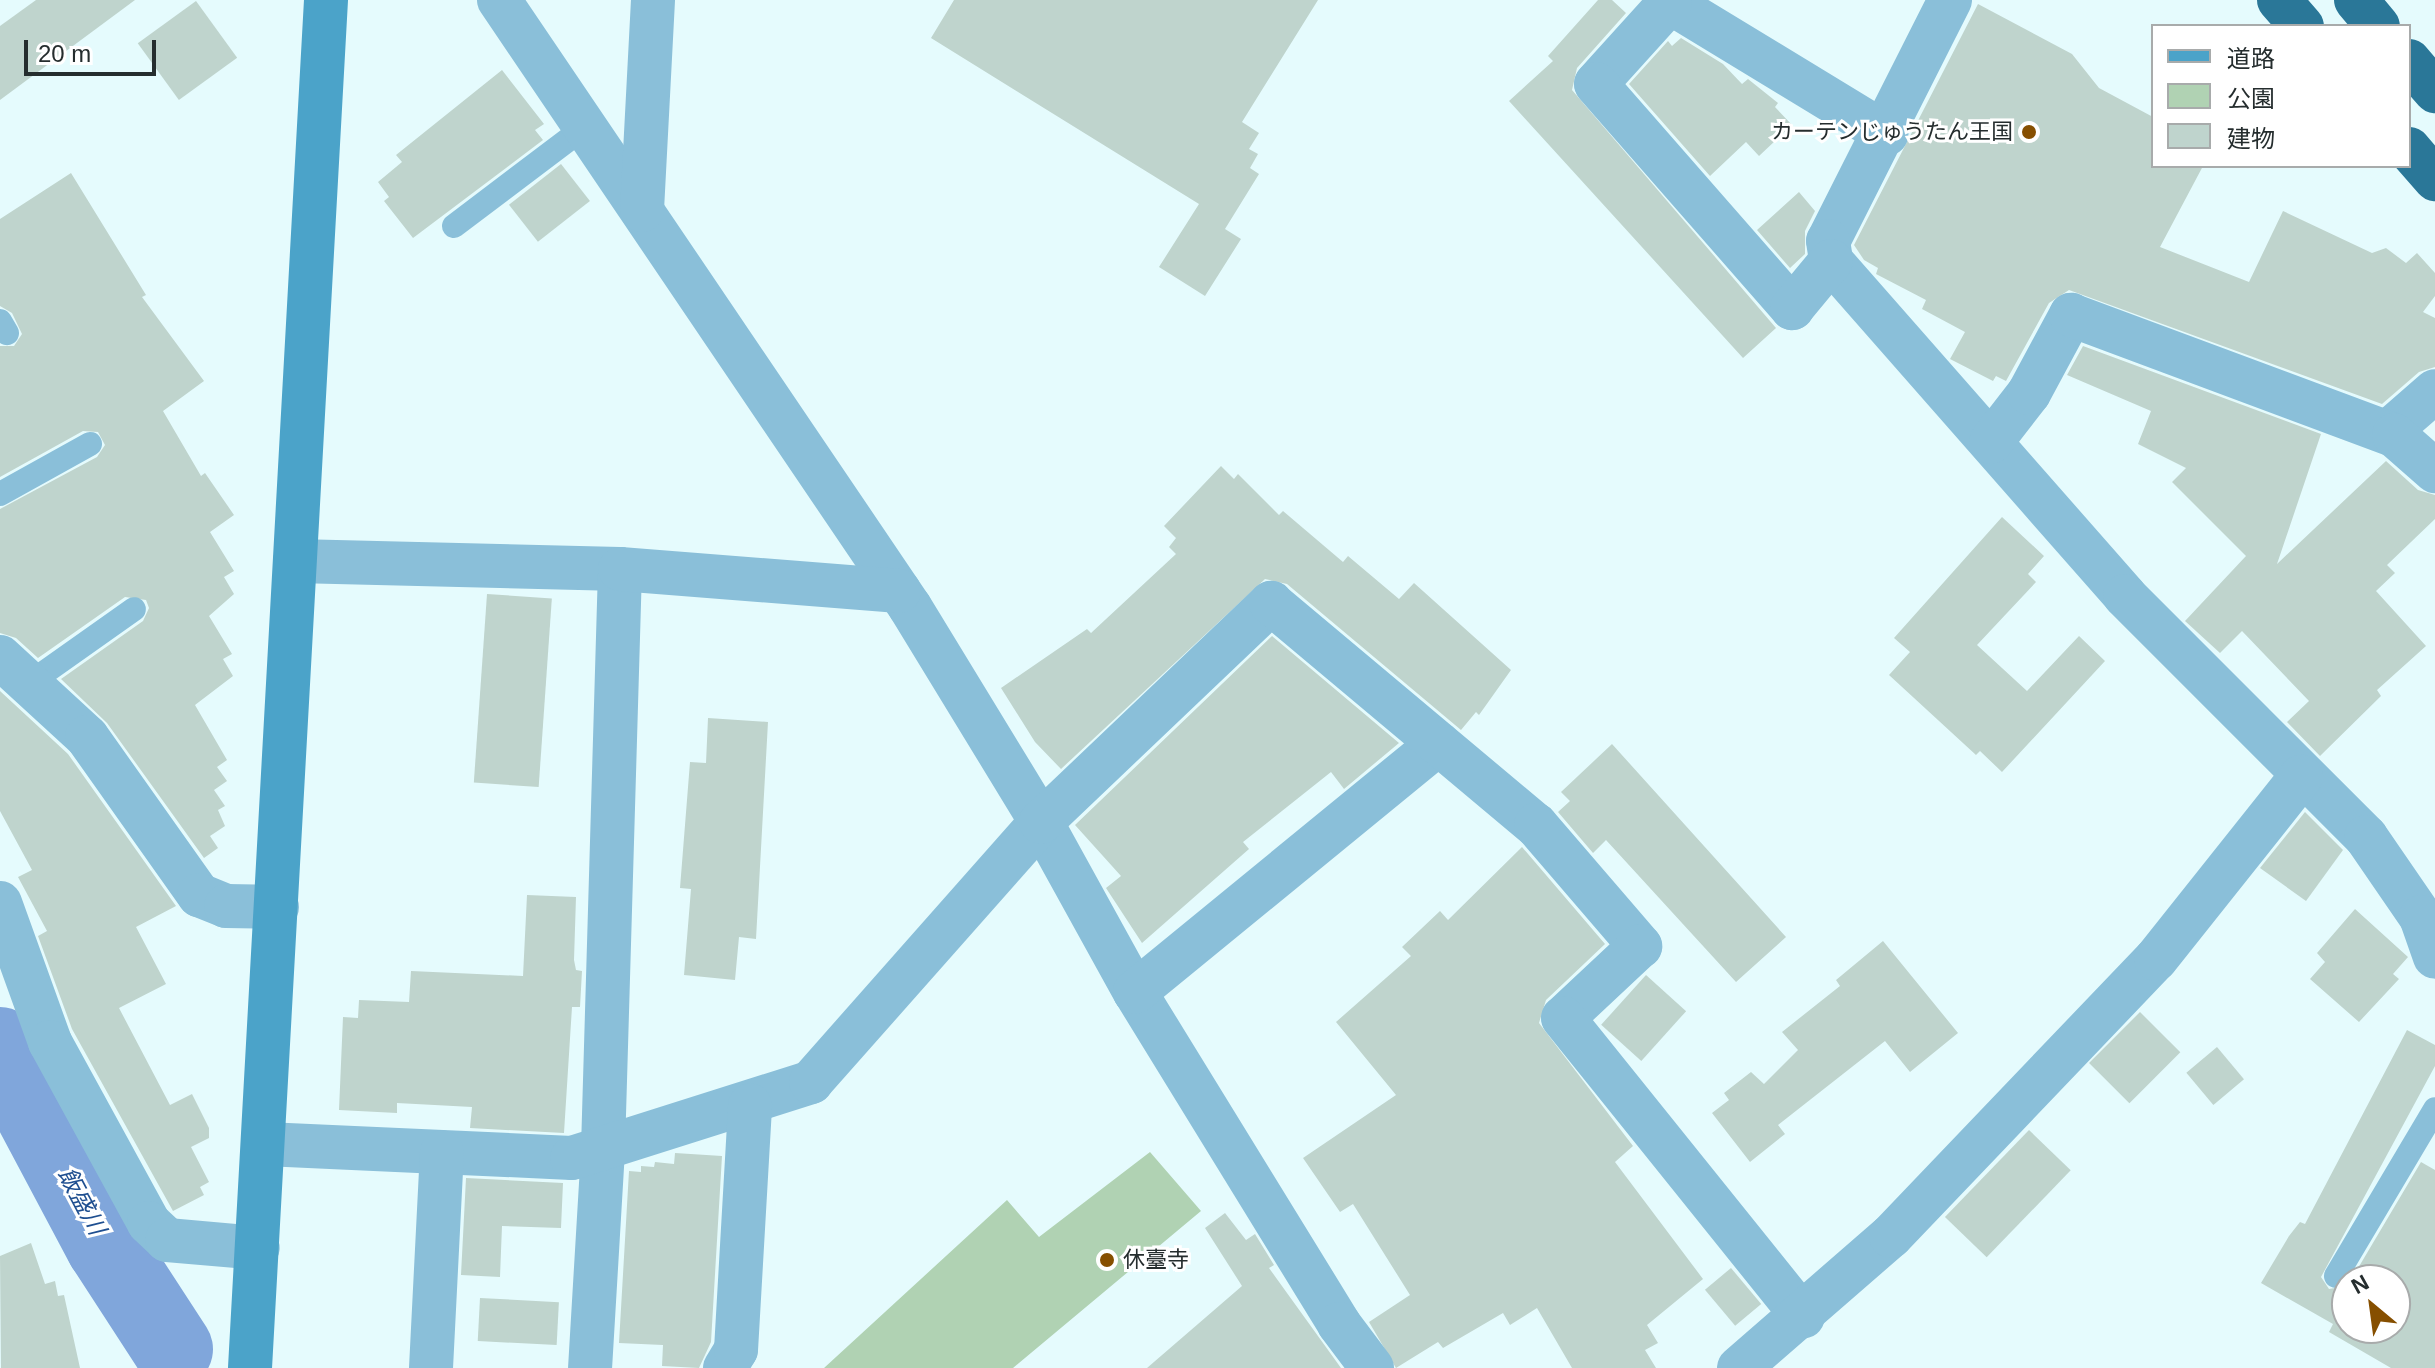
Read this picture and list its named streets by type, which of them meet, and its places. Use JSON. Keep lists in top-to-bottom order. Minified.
{"water":["飯盛川"],"places":["カーテンじゅうたん王国","休臺寺"],"legend":["道路","公園","建物"],"scale_bar":"20 m","north":"top left"}
